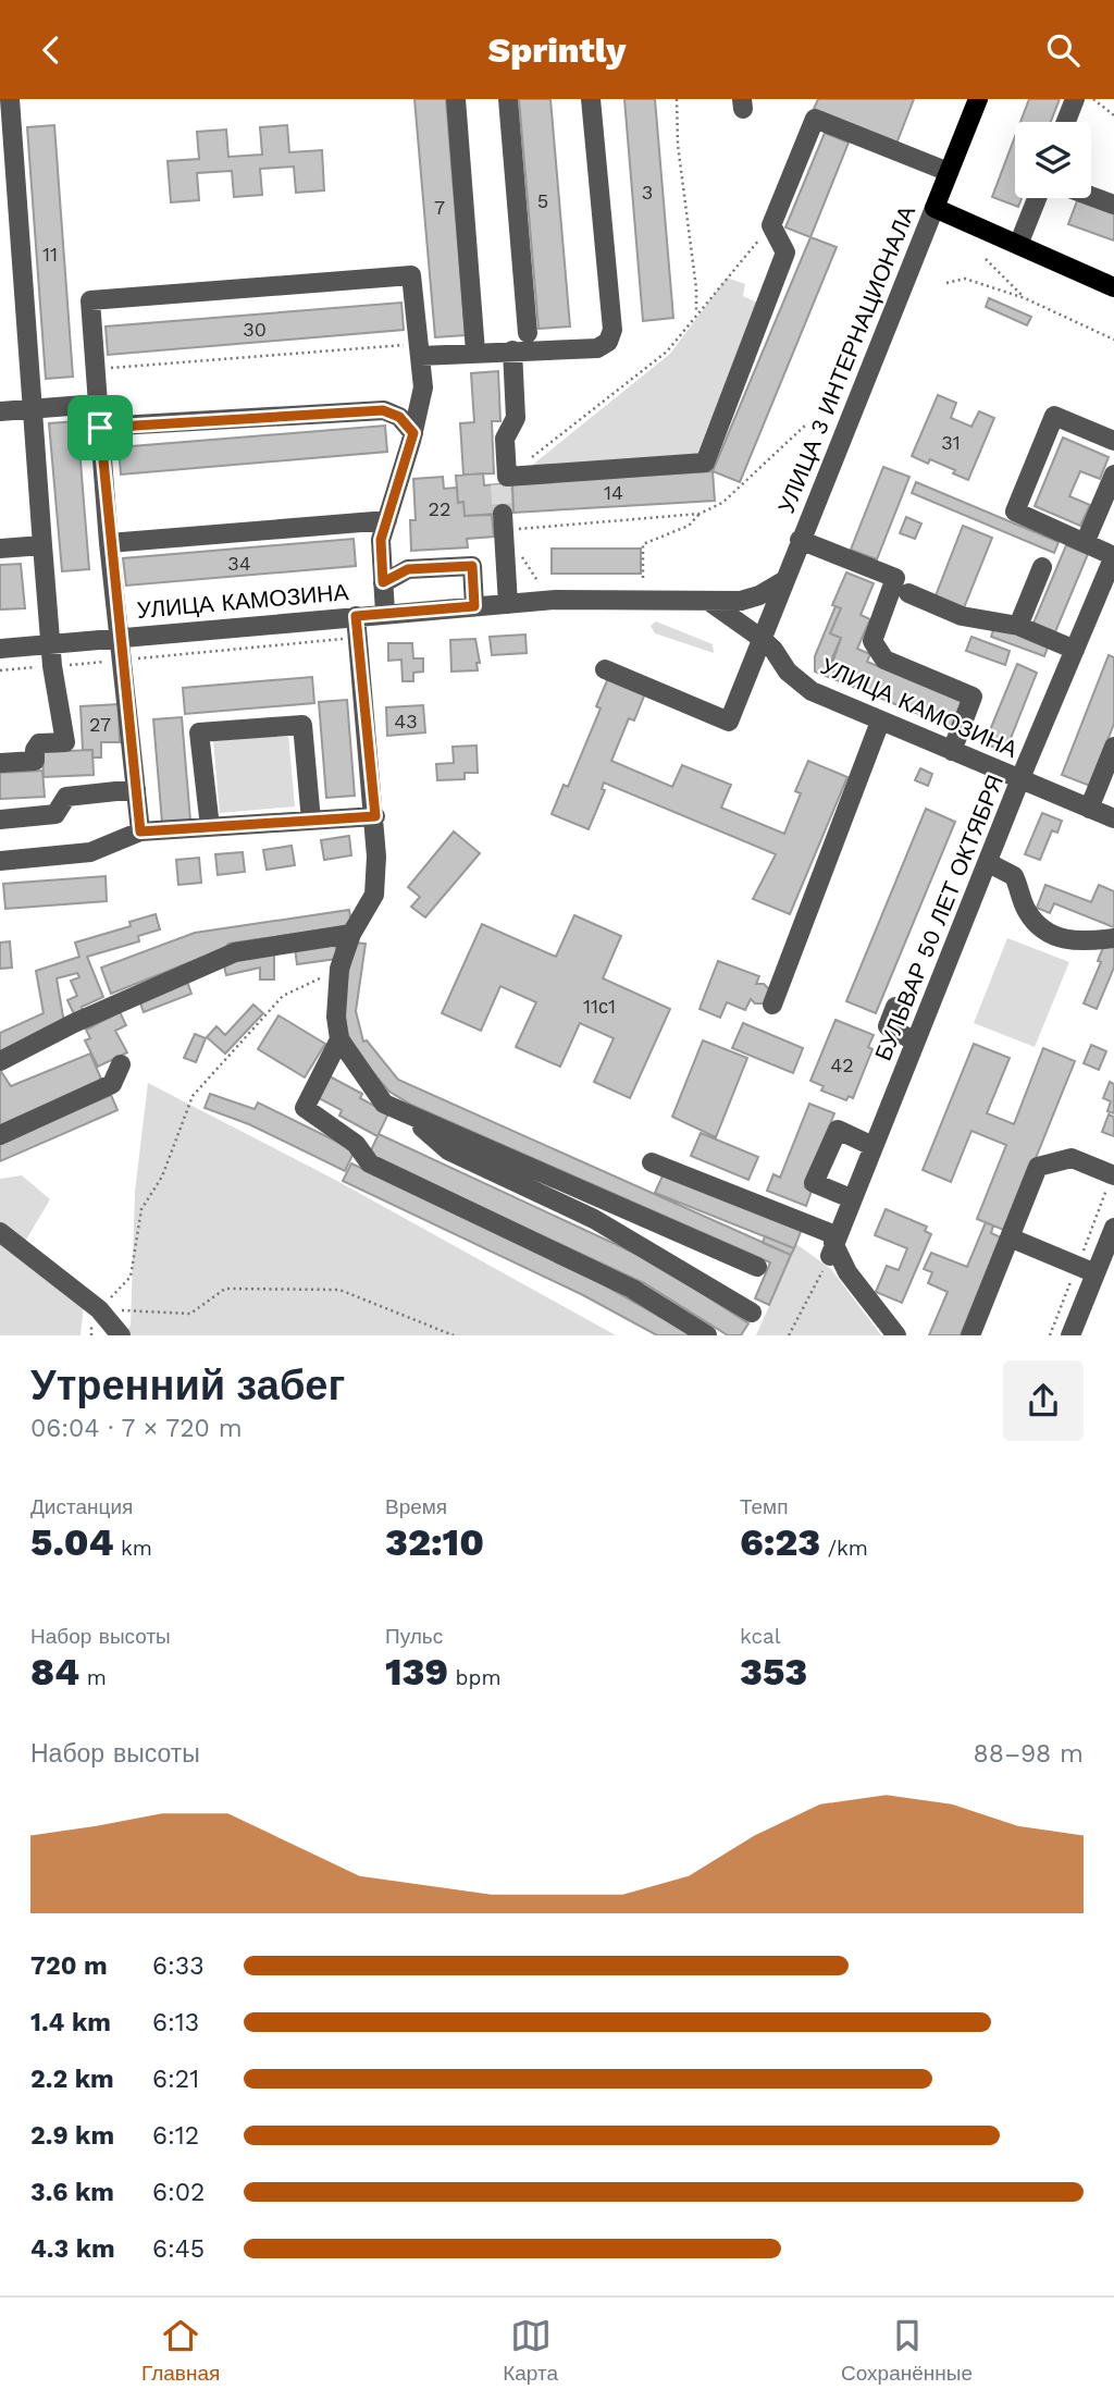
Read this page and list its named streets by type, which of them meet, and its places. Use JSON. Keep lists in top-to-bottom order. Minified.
{"streets":{"main road":["УЛИЦА 3 ИНТЕРНАЦИОНАЛА"],"street":["УЛИЦА КАМОЗИНА","БУЛЬВАР 50 ЛЕТ ОКТЯБРЯ"]},"crossings":[["УЛИЦА 3 ИНТЕРНАЦИОНАЛА","УЛИЦА КАМОЗИНА"],["УЛИЦА КАМОЗИНА","БУЛЬВАР 50 ЛЕТ ОКТЯБРЯ"]],"house_numbers":["3","5","7","11","30","31","14","22","34","43","27","11с1","42"],"page":{"header":"Sprintly","heading":["Утренний забег","06:04 · 7 × 720 m"],"stats":[["Дистанция","5.04 km"],["Время","32:10"],["Темп","6:23 /km"],["Набор высоты","84 m"],["Пульс","139 bpm"],["kcal","353"]],"chart":["Набор высоты","88–98 m"],"list":[{"name":"720 m","note":"6:33"},{"name":"1.4 km","note":"6:13"},{"name":"2.2 km","note":"6:21"},{"name":"2.9 km","note":"6:12"},{"name":"3.6 km","note":"6:02"},{"name":"4.3 km","note":"6:45"}],"tabs":["Главная","Карта","Сохранённые"]}}
